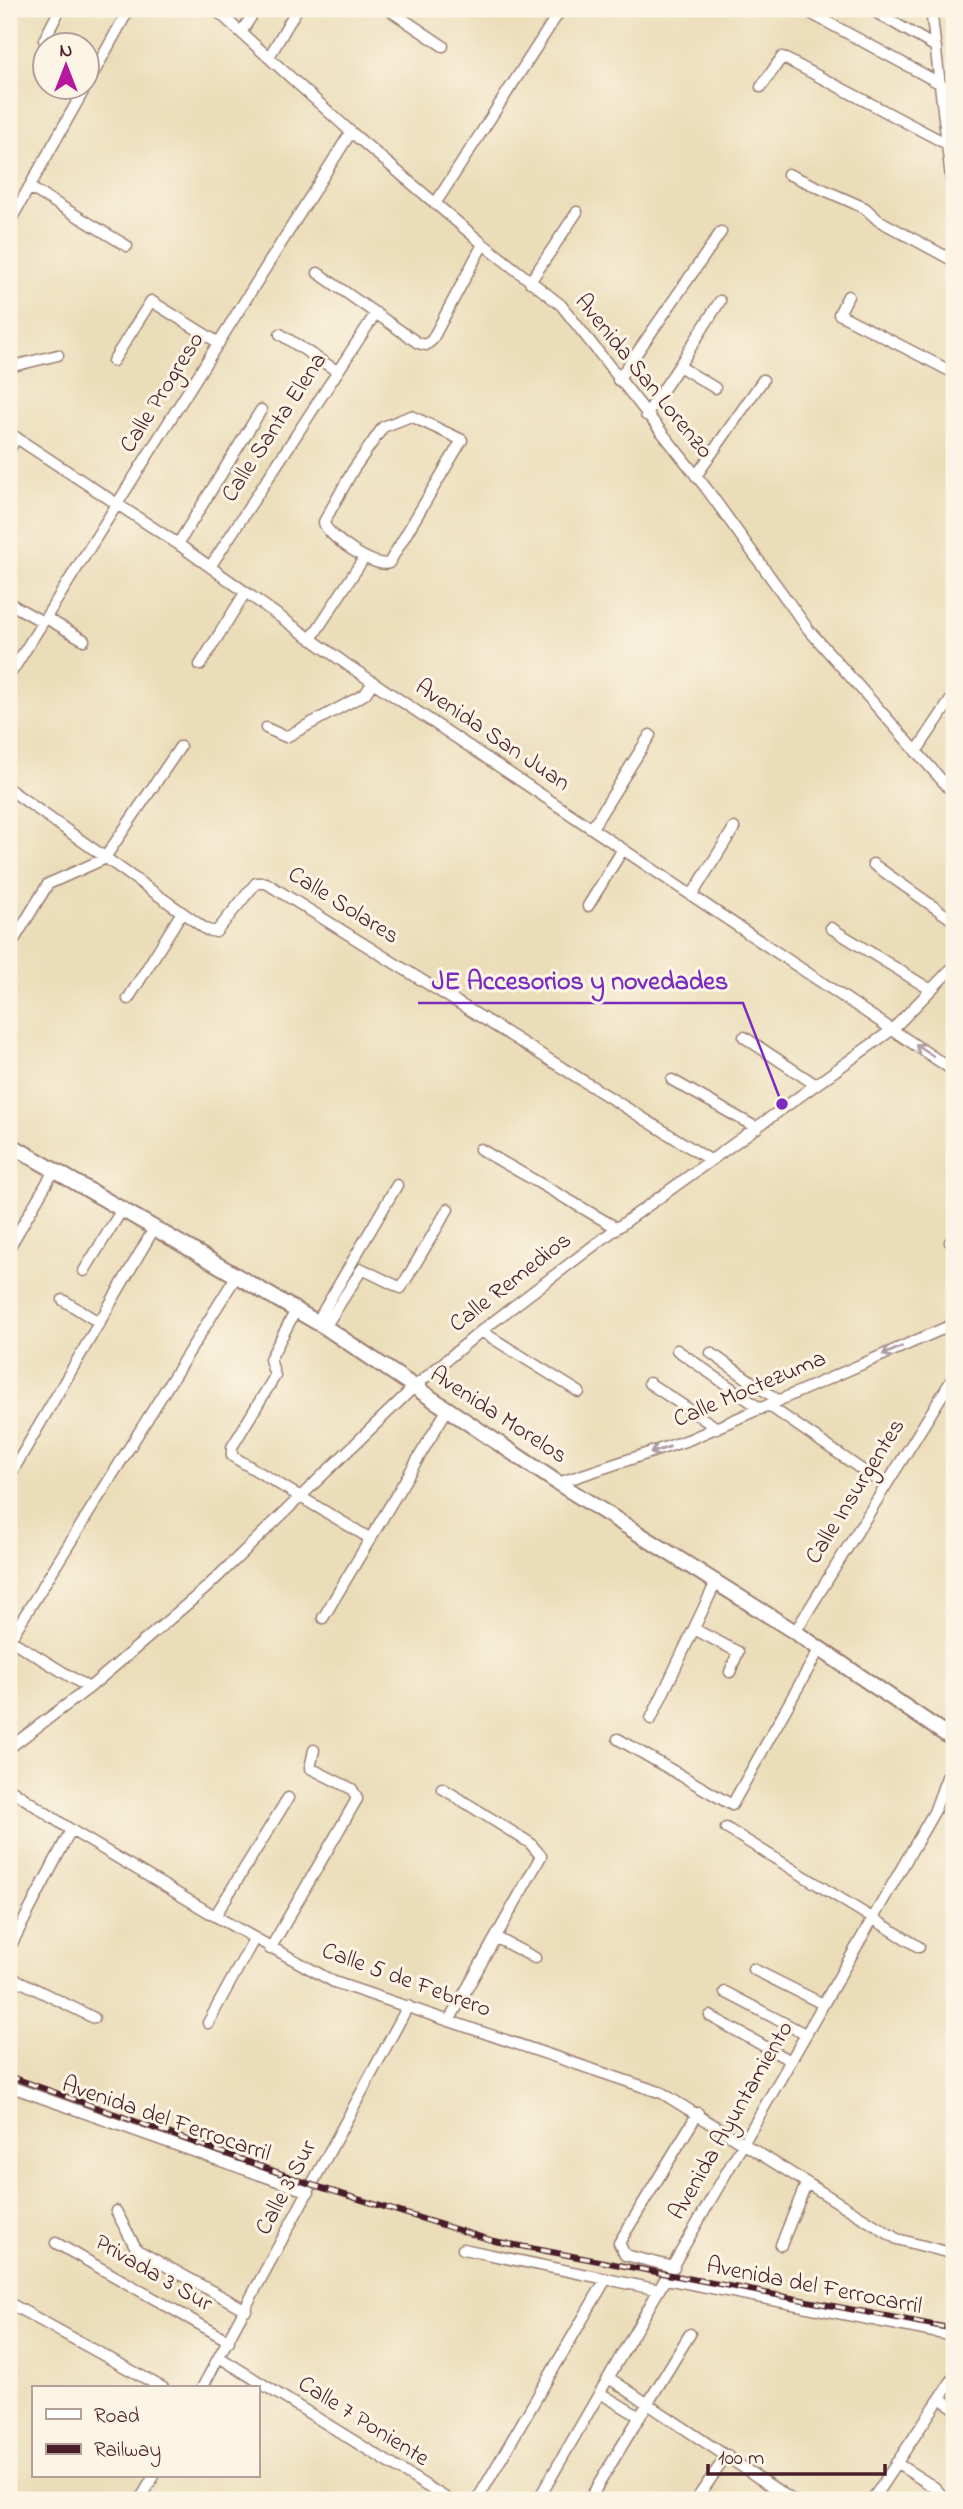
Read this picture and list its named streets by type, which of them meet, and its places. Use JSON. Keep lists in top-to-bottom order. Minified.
{"streets":{"street":["Avenida San Lorenzo","Calle Progreso","Calle Santa Elena","Avenida San Juan","Calle Solares","Calle Remedios","Calle Moctezuma","Avenida Morelos","Calle Insurgentes","Calle 5 de Febrero","Avenida del Ferrocarril","Avenida Ayuntamiento","Calle 3 Sur","Privada 3 Sur","Calle 7 Poniente"]},"crossings":[["Avenida San Lorenzo","Calle Progreso"],["Calle Progreso","Avenida San Juan"],["Calle Santa Elena","Avenida San Juan"],["Avenida San Juan","Calle Remedios"],["Calle Solares","Calle Remedios"],["Calle Remedios","Avenida Morelos"],["Calle Moctezuma","Avenida Morelos"],["Avenida Morelos","Calle Insurgentes"],["Calle 5 de Febrero","Avenida Ayuntamiento"],["Calle 5 de Febrero","Calle 3 Sur"],["Avenida del Ferrocarril","Avenida Ayuntamiento"],["Avenida del Ferrocarril","Calle 3 Sur"],["Calle 3 Sur","Privada 3 Sur"],["Calle 3 Sur","Calle 7 Poniente"]],"one_way":["Calle Moctezuma"],"places":["JE Accesorios y novedades"],"legend":["Road","Railway"],"scale_bar":"100 m","north":"top"}
